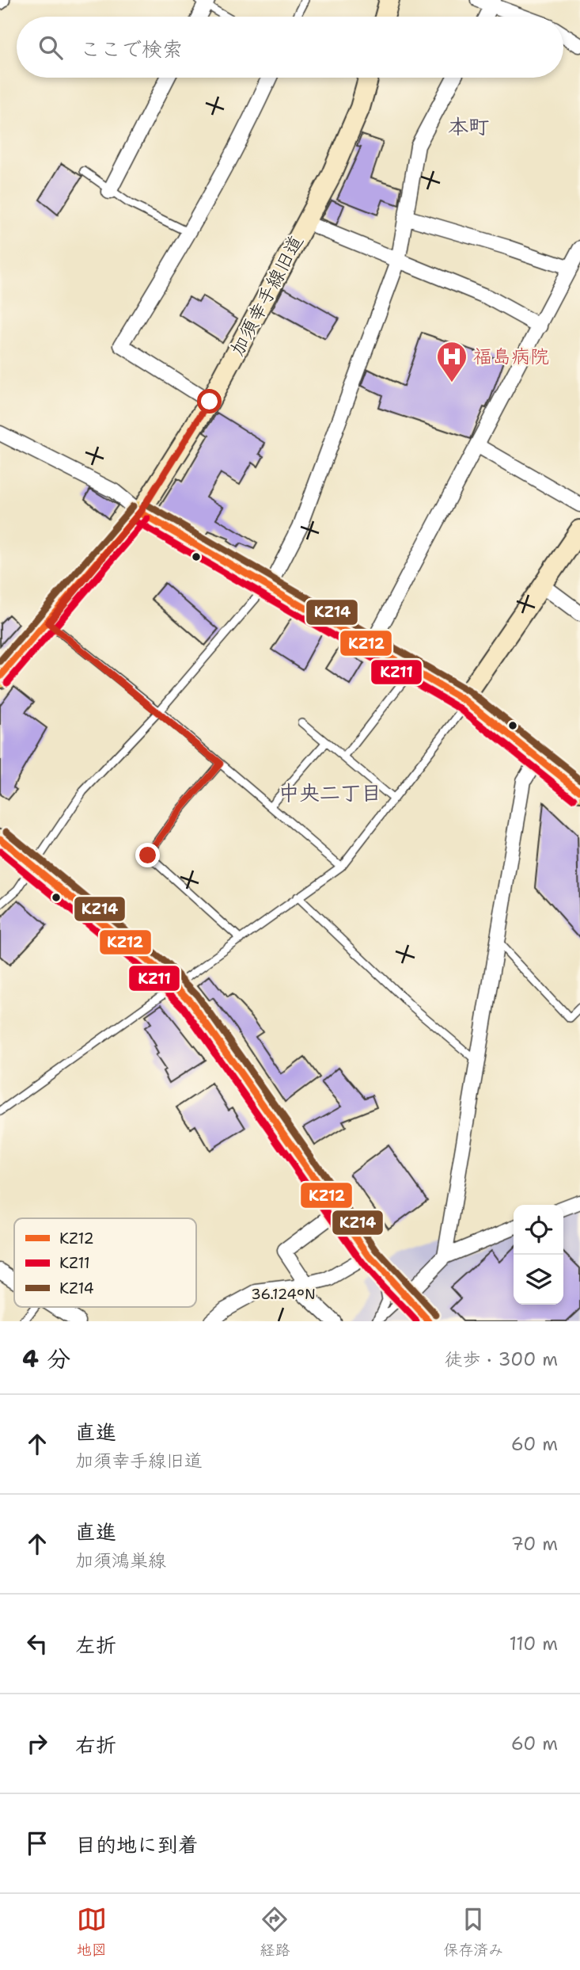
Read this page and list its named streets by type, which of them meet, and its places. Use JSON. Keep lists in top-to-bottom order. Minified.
{"streets":{"street":["加須幸手線旧道"]},"districts":["本町","中央二丁目"],"places":{"hospital":["福島病院"]},"lines":["transit line KZ14","transit line KZ12","transit line KZ11"],"legend":["KZ12","KZ11","KZ14"],"page":{"search":"ここで検索","heading":["4 分","徒歩 · 300 m"],"list":[["直進","加須幸手線旧道","60 m"],["直進","加須鴻巣線","70 m"],["左折","110 m"],["右折","60 m"],"目的地に到着"],"nav":["地図","経路","保存済み"]},"coordinates":["36.124°N"]}
